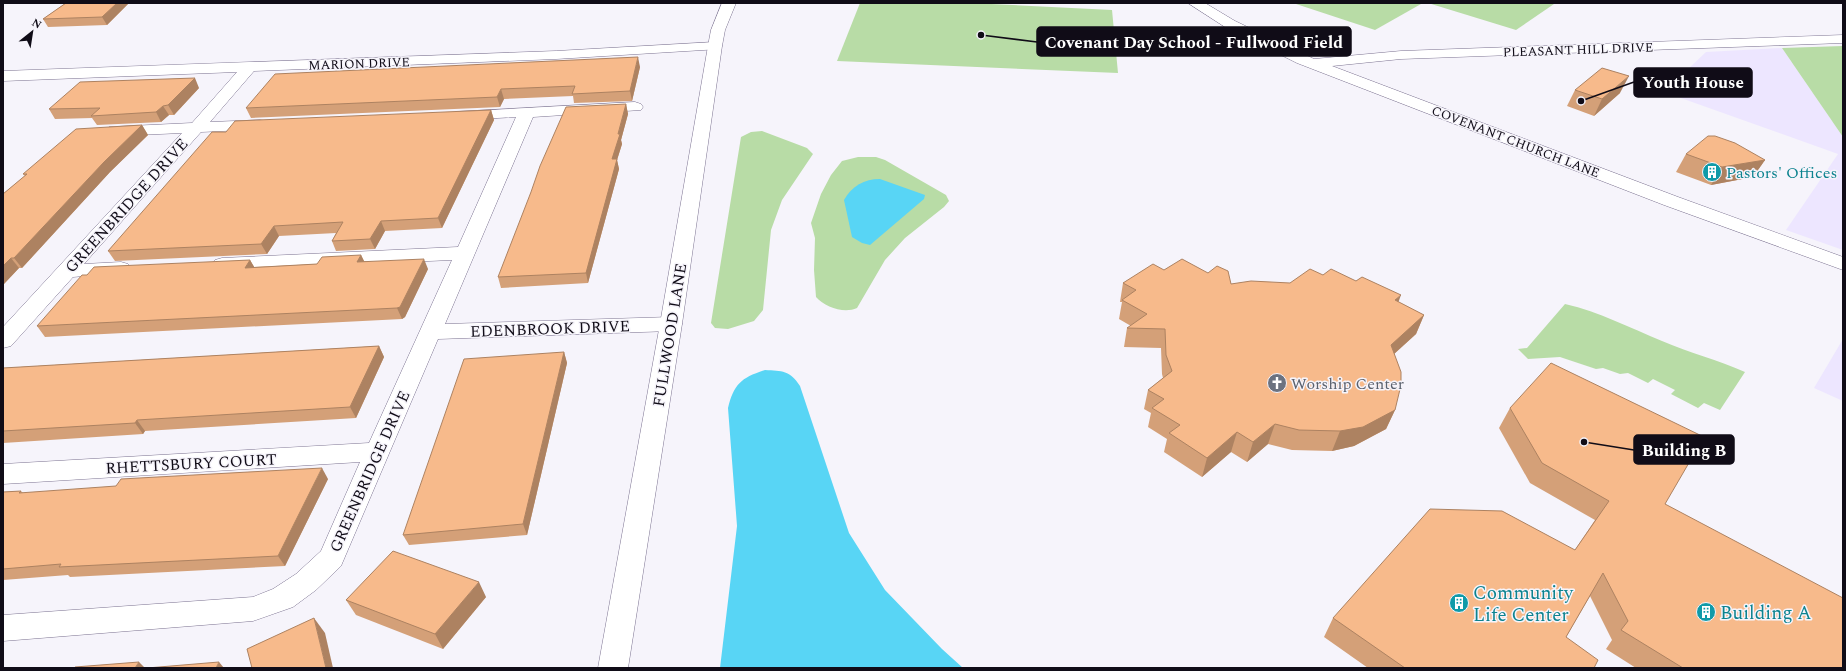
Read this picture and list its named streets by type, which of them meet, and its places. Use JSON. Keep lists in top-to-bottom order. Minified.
{"streets":{"street":["PLEASANT HILL DRIVE","MARION DRIVE","COVENANT CHURCH LANE","GREENBRIDGE DRIVE","EDENBROOK DRIVE","FULLWOOD LANE","RHETTSBURY COURT"]},"crossings":[["PLEASANT HILL DRIVE","COVENANT CHURCH LANE"],["MARION DRIVE","GREENBRIDGE DRIVE"],["MARION DRIVE","FULLWOOD LANE"],["GREENBRIDGE DRIVE","EDENBROOK DRIVE"],["GREENBRIDGE DRIVE","RHETTSBURY COURT"],["EDENBROOK DRIVE","FULLWOOD LANE"]],"places":{"other":["Covenant Day School - Fullwood Field","Youth House","Building B"],"building":["Pastors' Offices","Community Life Center","Building A"],"church":["Worship Center"]},"north":"top right"}
